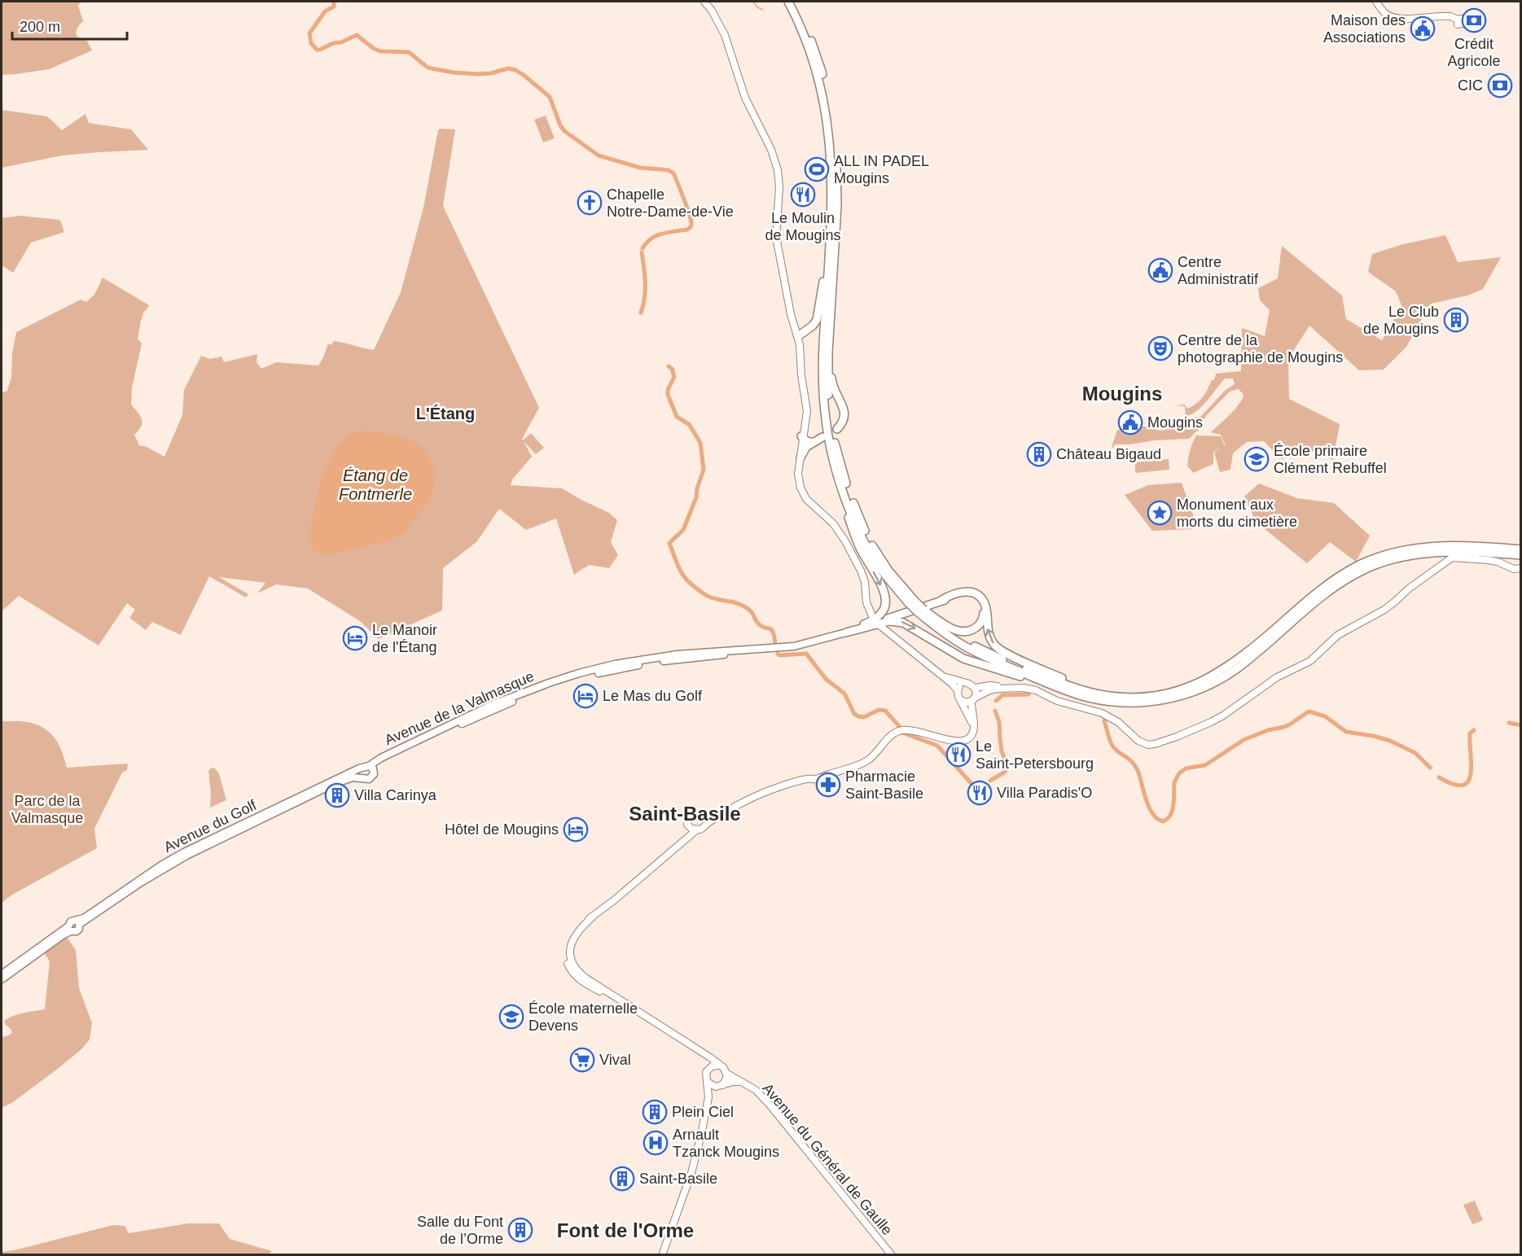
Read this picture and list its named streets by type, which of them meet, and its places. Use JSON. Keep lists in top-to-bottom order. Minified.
{"streets":{"main road":["Avenue de la Valmasque","Avenue du Golf","Avenue du Général de Gaulle"]},"crossings":[["Avenue de la Valmasque","Avenue du Golf"]],"districts":["Mougins","L'Étang","Saint-Basile","Font de l'Orme"],"water":["Étang de Fontmerle"],"parks":["Parc de la Valmasque"],"places":{"bank":["Crédit Agricole","CIC"],"public building":["Maison des Associations","Centre Administratif","Mougins"],"sports":["ALL IN PADEL Mougins"],"restaurant":["Le Moulin de Mougins","Le Saint-Petersbourg","Villa Paradis'O"],"church":["Chapelle Notre-Dame-de-Vie"],"building":["Le Club de Mougins","Château Bigaud","Villa Carinya","Plein Ciel","Saint-Basile","Salle du Font de l’Orme"],"theatre":["Centre de la photographie de Mougins"],"school or university":["École primaire Clément Rebuffel","École maternelle Devens"],"place":["Monument aux morts du cimetière"],"hotel":["Le Manoir de l'Étang","Le Mas du Golf","Hôtel de Mougins"],"pharmacy":["Pharmacie Saint-Basile"],"supermarket":["Vival"],"hospital":["Arnault Tzanck Mougins"]},"scale_bar":"200 m"}
